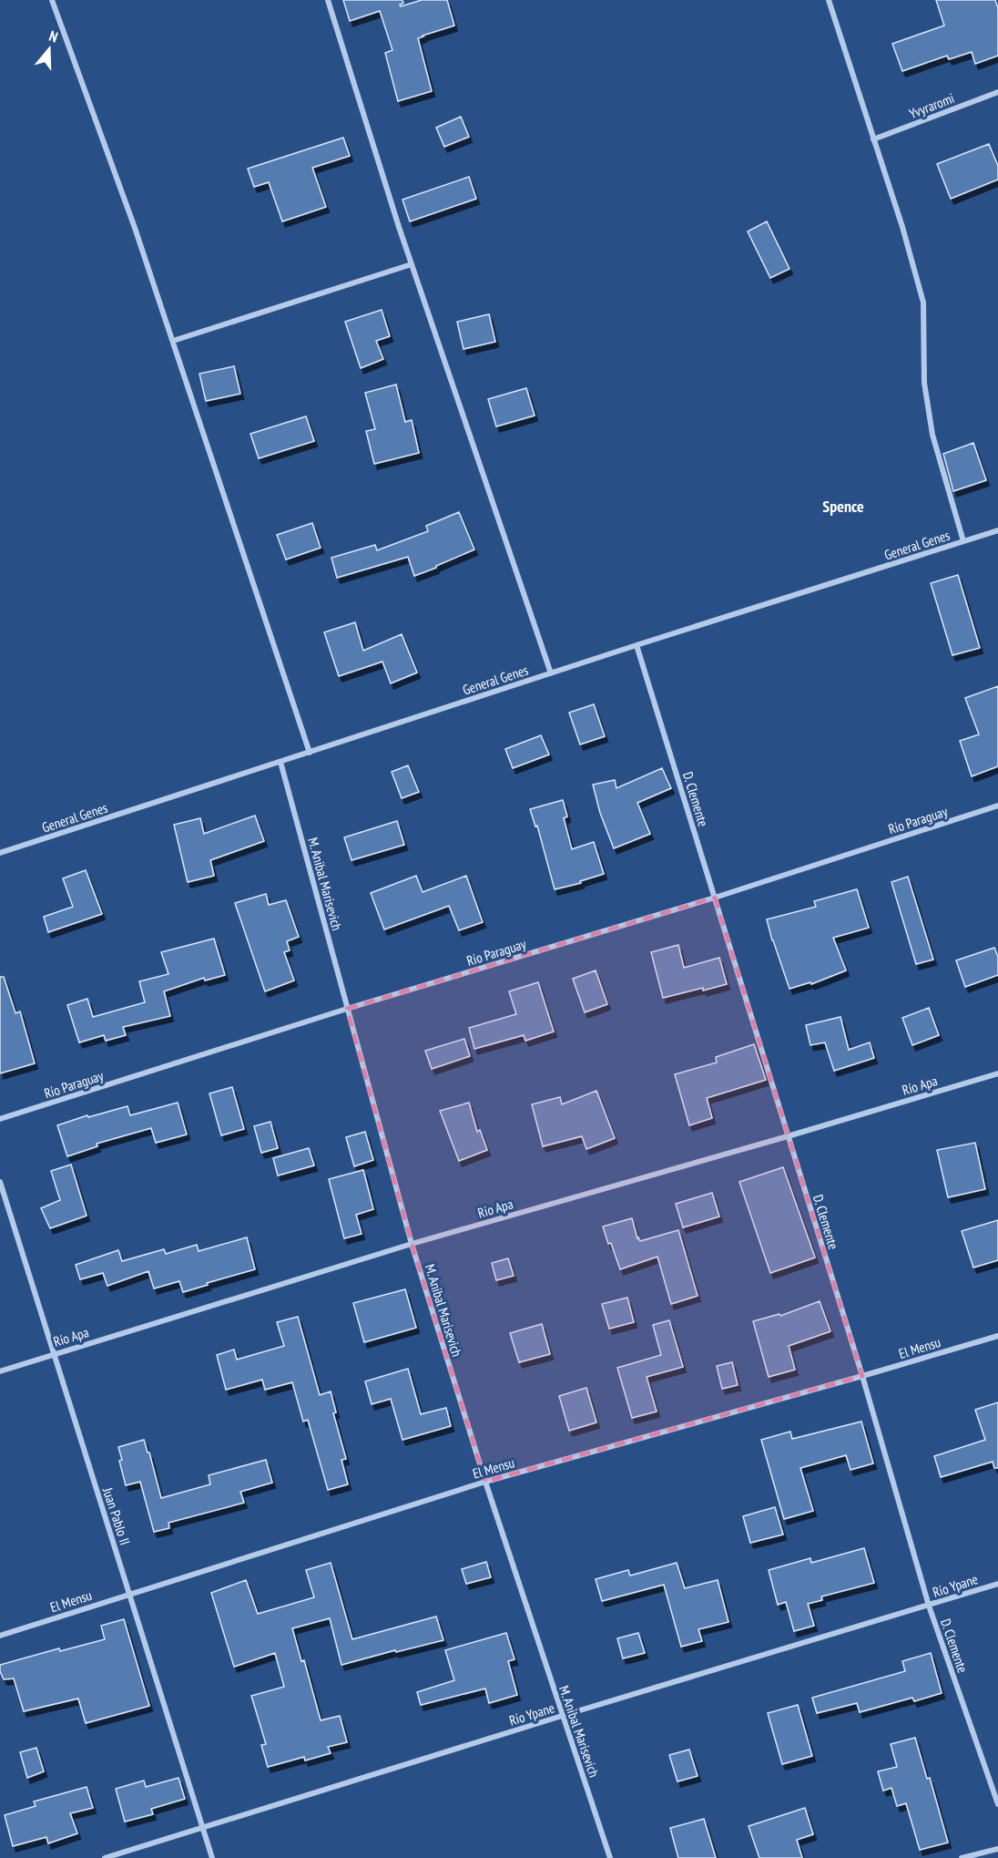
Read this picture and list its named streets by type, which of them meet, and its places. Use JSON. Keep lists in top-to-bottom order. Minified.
{"streets":{"street":["Yvyraromi","General Genes","D. Clemente","Río Paraguay","M. Anibal Marisevich","Río Apa","El Mensu","Juan Pablo II","Río Ypane"]},"crossings":[["General Genes","D. Clemente"],["General Genes","M. Anibal Marisevich"],["D. Clemente","Río Paraguay"],["D. Clemente","Río Apa"],["D. Clemente","El Mensu"],["D. Clemente","Río Ypane"],["Río Paraguay","M. Anibal Marisevich"],["M. Anibal Marisevich","Río Apa"],["M. Anibal Marisevich","El Mensu"],["M. Anibal Marisevich","Río Ypane"],["Río Apa","Juan Pablo II"],["El Mensu","Juan Pablo II"],["Juan Pablo II","Río Ypane"]],"districts":["Spence"],"north":"top"}
